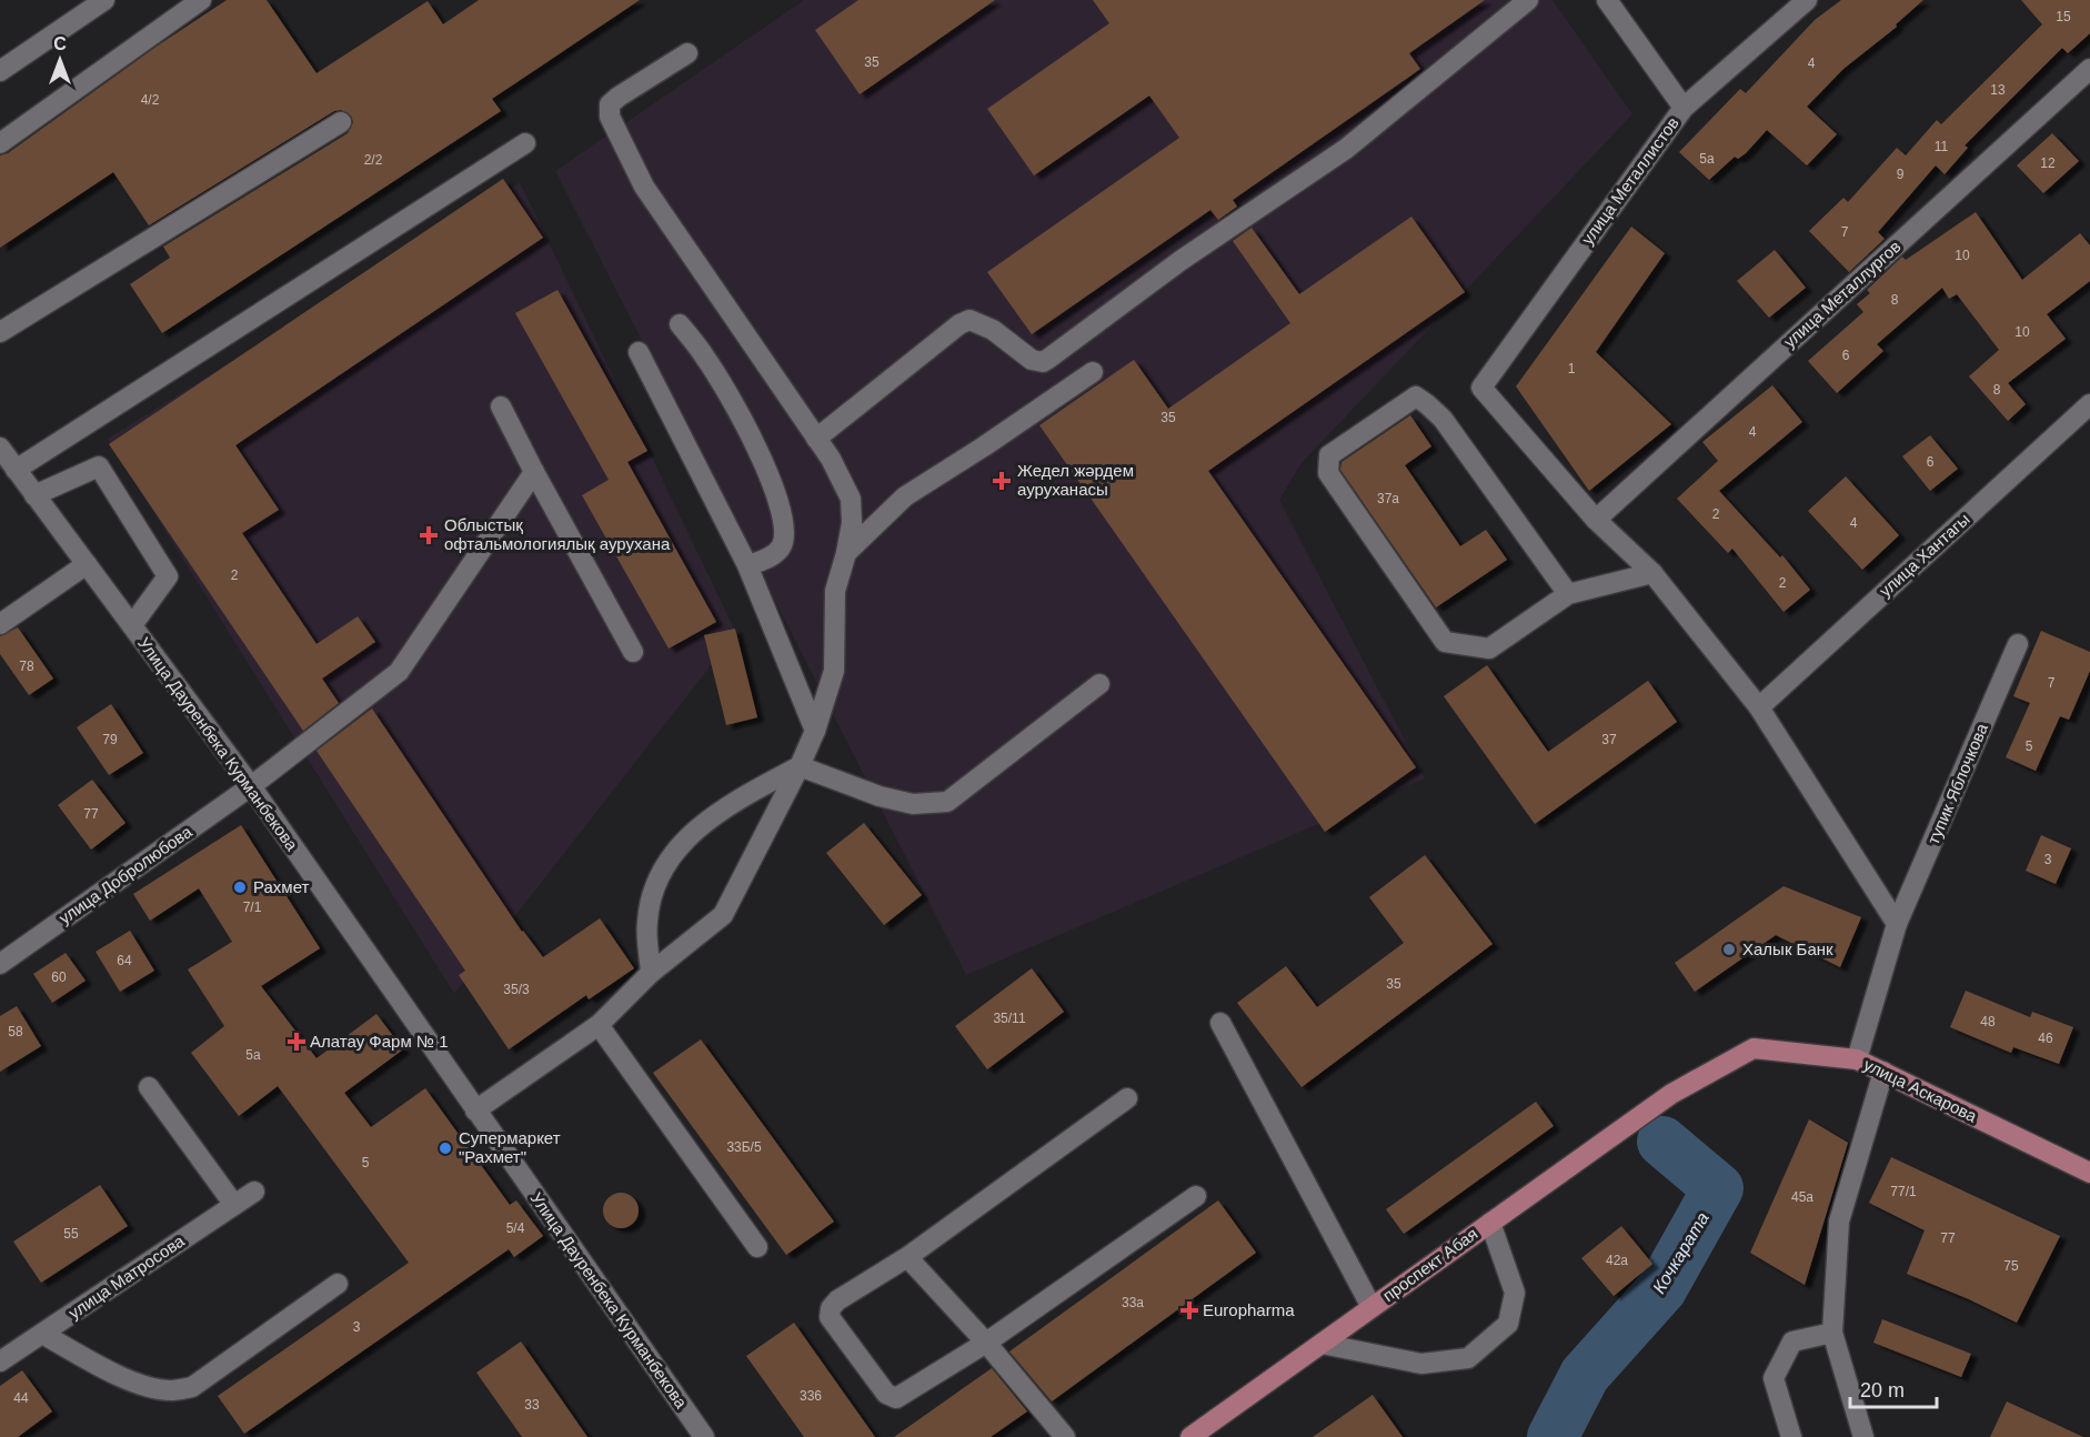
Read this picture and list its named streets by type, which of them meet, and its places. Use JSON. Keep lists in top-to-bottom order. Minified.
{"streets":{"main road":["улица Аскарова","проспект Абая"],"street":["улица Металлистов","улица Металлургов","улица Хантагы","Улица Дауренбека Курманбекова","тупик Яблочкова","улица Добролюбова","улица Матросова"]},"crossings":[["улица Металлистов","улица Металлургов"],["Улица Дауренбека Курманбекова","улица Добролюбова"],["тупик Яблочкова","улица Аскарова"],["улица Аскарова","проспект Абая"]],"water":["Кочкарата"],"places":{"health":["Жедел жәрдем ауруханасы","Облыстық офтальмологиялық аурухана","Алатау Фарм № 1","Europharma"],"other":["Рахмет","Халык Банк","Супермаркет \"Рахмет\""]},"house_numbers":["15","35","4","13","4/2","11","5а","2/2","12","9","7","10","8","10","6","1","8","35","4","6","37а","2","4","2","2","78","7","79","37","5","77","3","7/1","64","60","35","35/3","35/11","48","58","46","5а","33Б/5","5","77/1","45а","5/4","55","77","42а","75","33а","3","336","44","33"],"scale_bar":"20 m","north":"top"}
